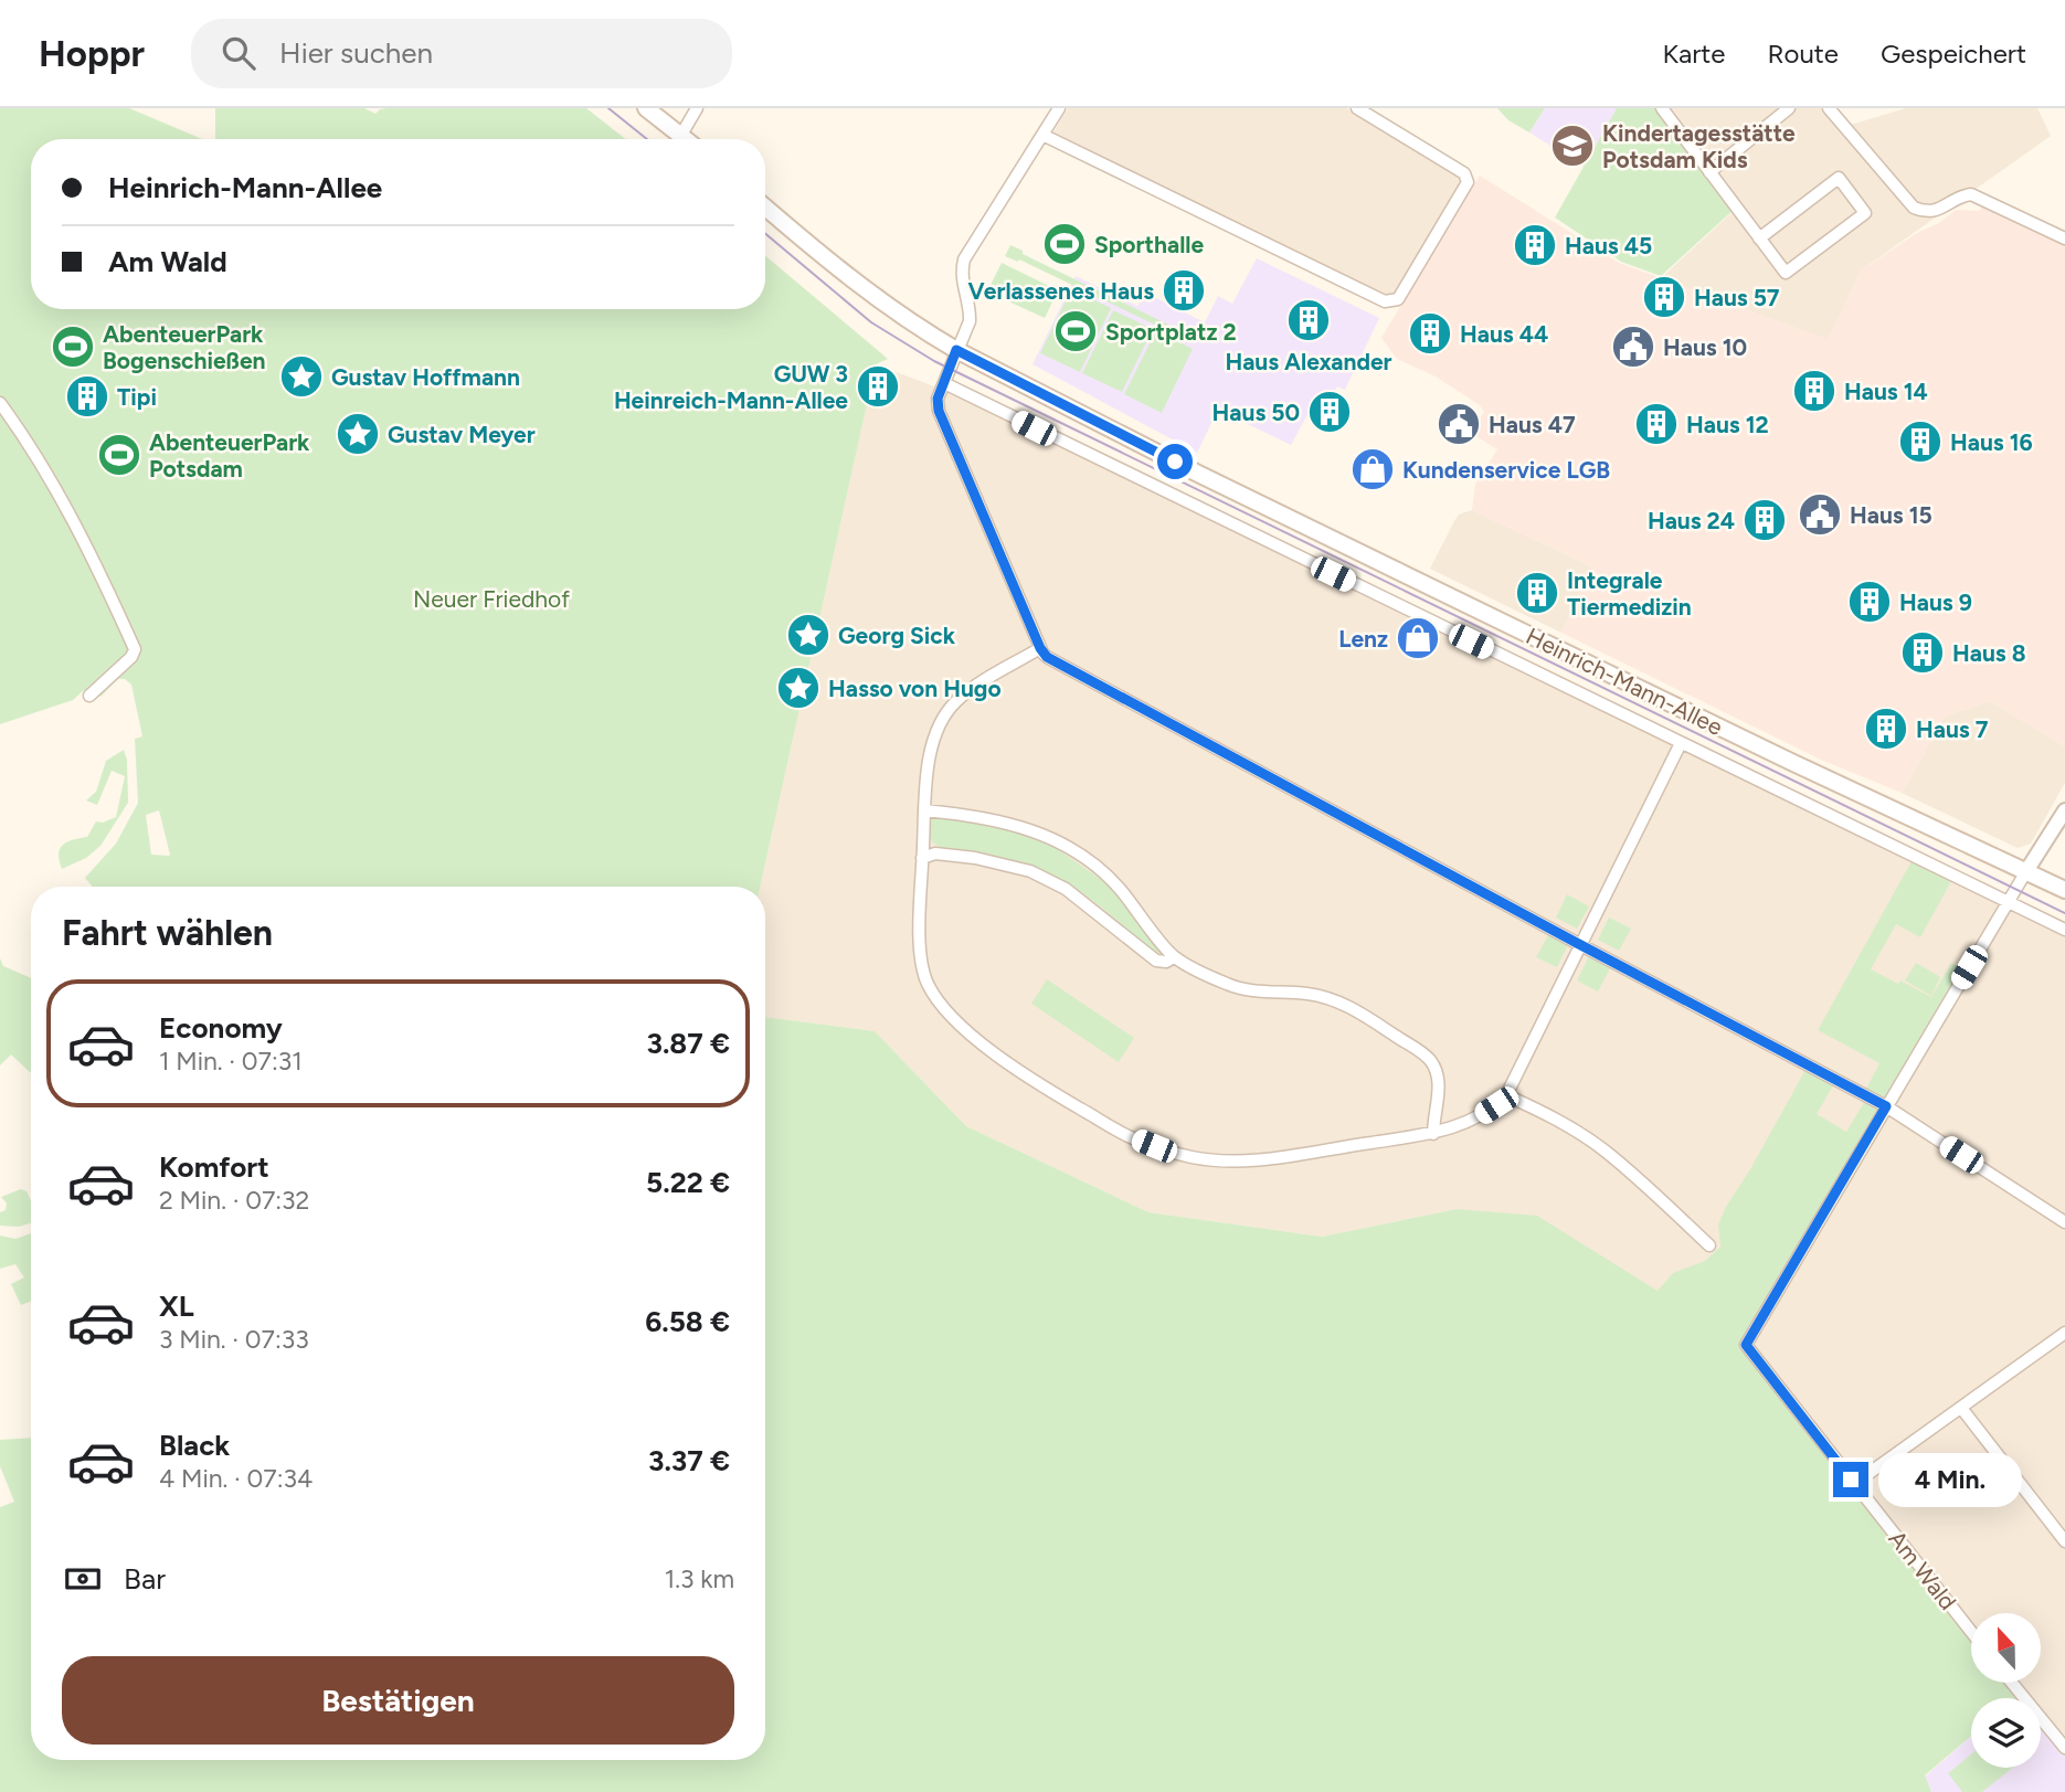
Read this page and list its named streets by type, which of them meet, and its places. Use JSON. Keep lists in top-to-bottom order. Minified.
{"streets":{"main road":["Heinrich-Mann-Allee"],"street":["Am Wald"]},"parks":["Neuer Friedhof"],"places":{"school or university":["Kindertagesstätte Potsdam Kids"],"sports":["Sporthalle","Sportplatz 2","AbenteuerPark Bogenschießen","AbenteuerPark Potsdam"],"building":["Haus 45","Verlassenes Haus","Haus 57","Haus Alexander","Haus 44","GUW 3 Heinreich-Mann-Allee","Haus 14","Tipi","Haus 50","Haus 12","Haus 16","Haus 24","Integrale Tiermedizin","Haus 9","Haus 8","Haus 7"],"public building":["Haus 10","Haus 47","Haus 15"],"place":["Gustav Hoffmann","Gustav Meyer","Georg Sick","Hasso von Hugo"],"shop":["Kundenservice LGB","Lenz"]},"north":"top","page":{"header":"Hoppr","search":"Hier suchen","nav":["Karte","Route","Gespeichert"],"banner":["Heinrich-Mann-Allee","Am Wald"],"heading":"Fahrt wählen","list":[{"name":"Economy","note":"1 Min. · 07:31","value":"3.87 €"},{"name":"Komfort","note":"2 Min. · 07:32","value":"5.22 €"},{"name":"XL","note":"3 Min. · 07:33","value":"6.58 €"},{"name":"Black","note":"4 Min. · 07:34","value":"3.37 €"}],"bubble":"4 Min.","pay":["Bar","1.3 km"],"buttons":"Bestätigen"}}
